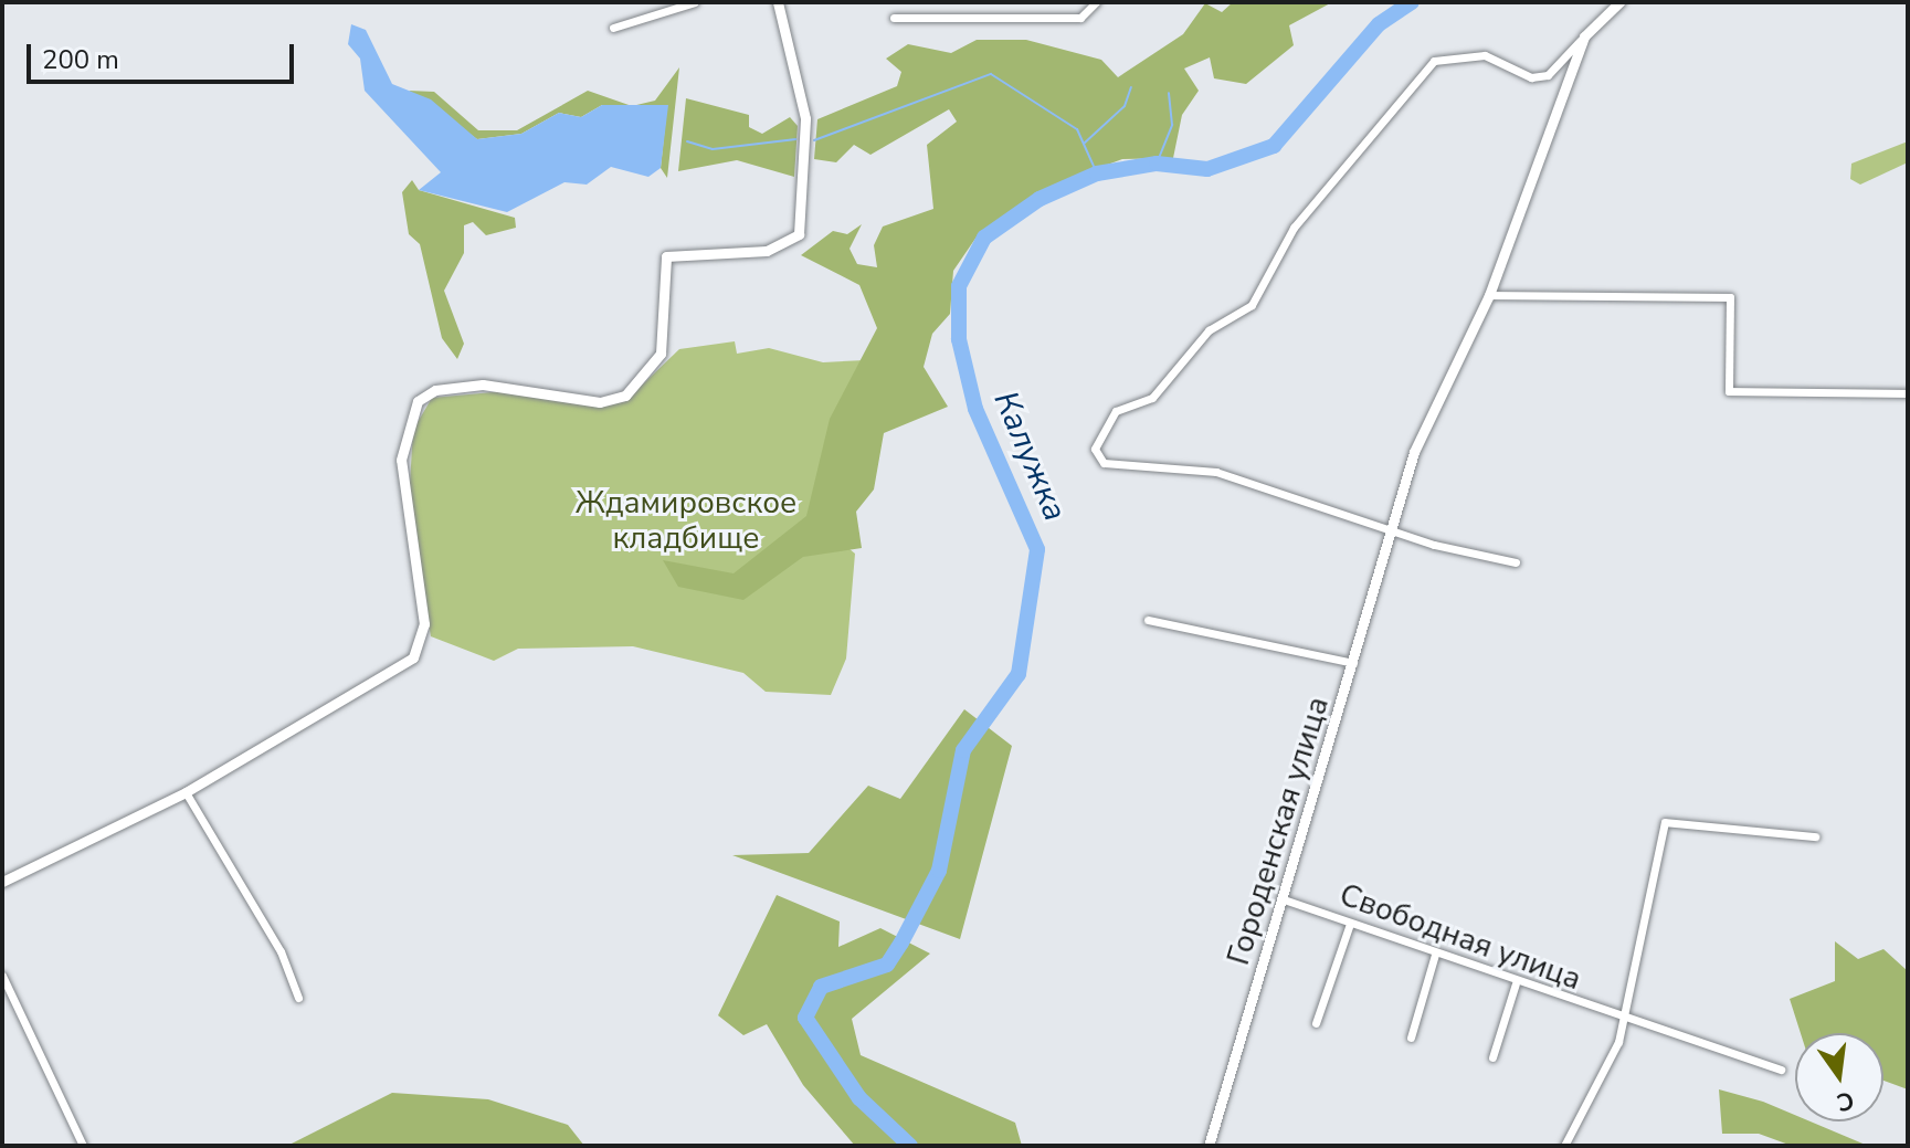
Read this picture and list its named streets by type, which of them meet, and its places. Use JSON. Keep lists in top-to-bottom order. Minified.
{"streets":{"street":["Городенская улица","Свободная улица"]},"crossings":[["Городенская улица","Свободная улица"]],"water":["Калужка"],"parks":["Ждамировское кладбище"],"scale_bar":"200 m","north":"bottom"}
